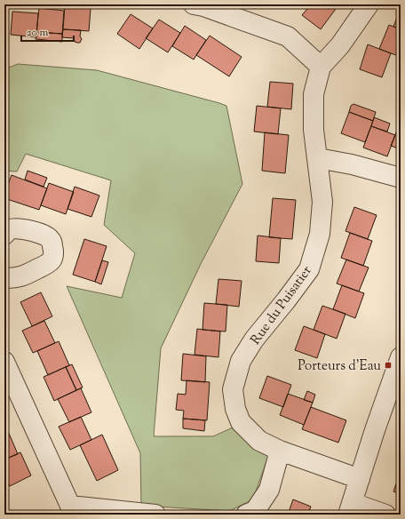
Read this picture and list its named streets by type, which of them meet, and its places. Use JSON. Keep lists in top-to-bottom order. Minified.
{"streets":{"street":["Rue du Puisatier"]},"places":{"transit":["Porteurs d'Eau"]},"scale_bar":"20 m"}
